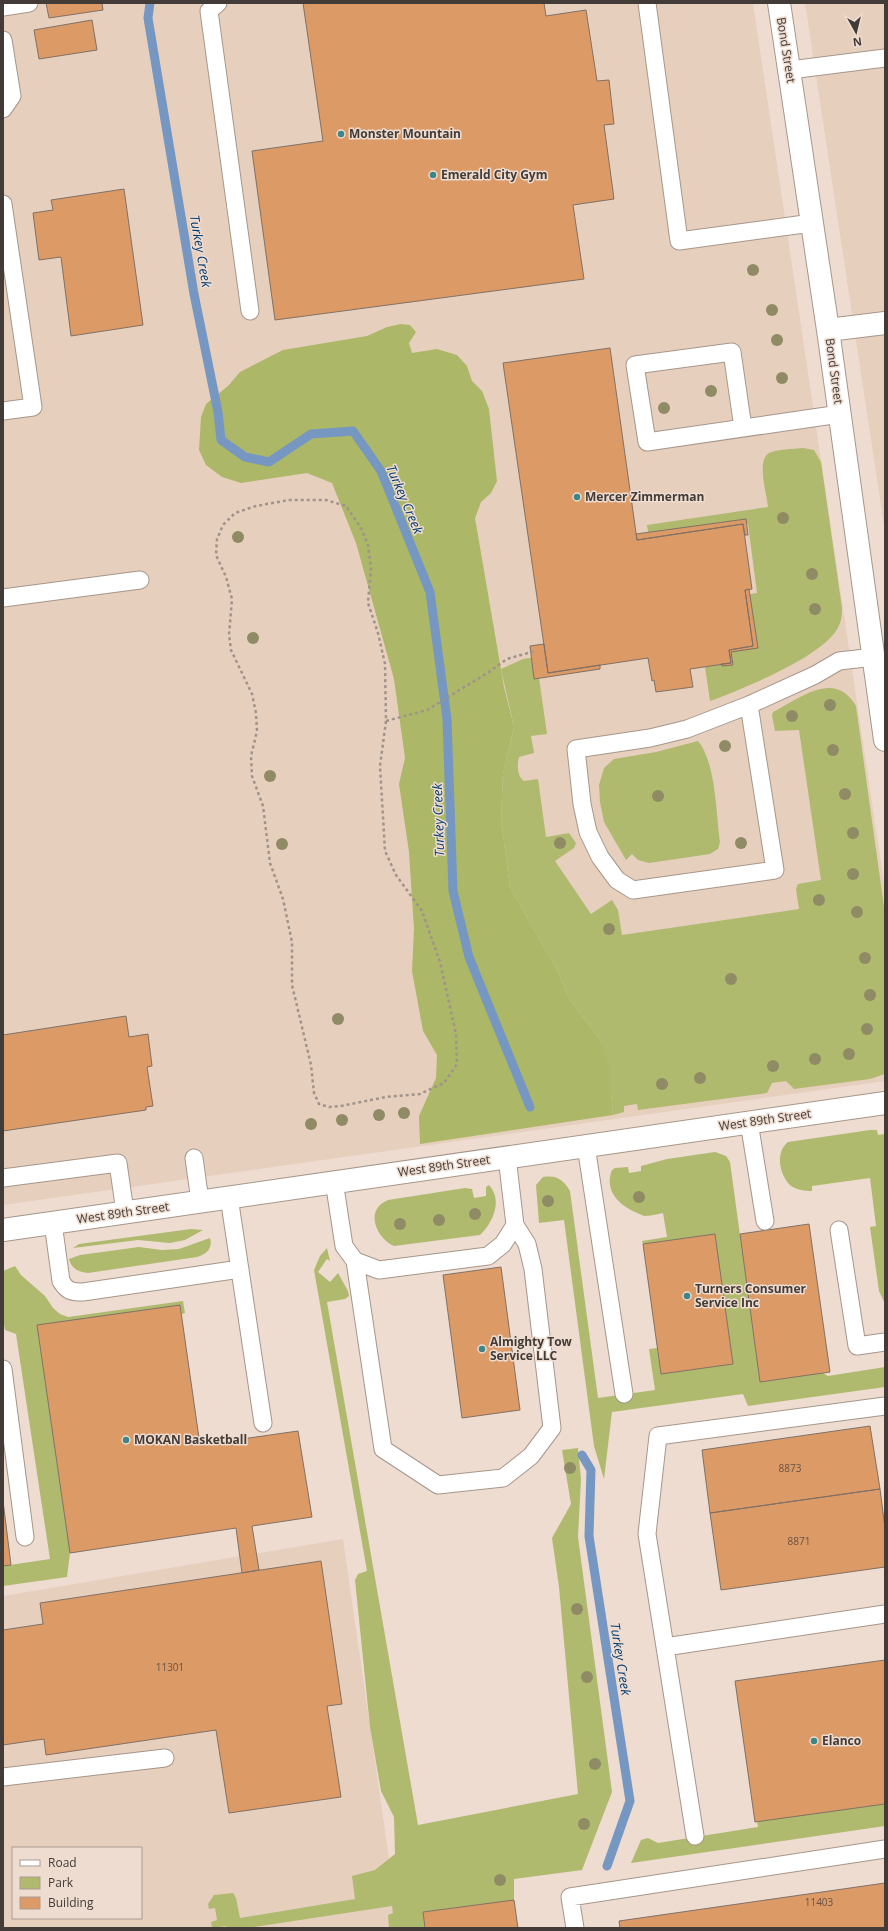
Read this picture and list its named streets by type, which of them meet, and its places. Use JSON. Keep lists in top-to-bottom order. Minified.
{"streets":{"street":["Bond Street","West 89th Street"]},"water":["Turkey Creek"],"places":["Monster Mountain","Emerald City Gym","Mercer Zimmerman","Turners Consumer Service Inc","Almighty Tow Service LLC","MOKAN Basketball","Elanco"],"house_numbers":["8873","8871","11301","11403"],"legend":["Road","Park","Building"],"north":"bottom"}
